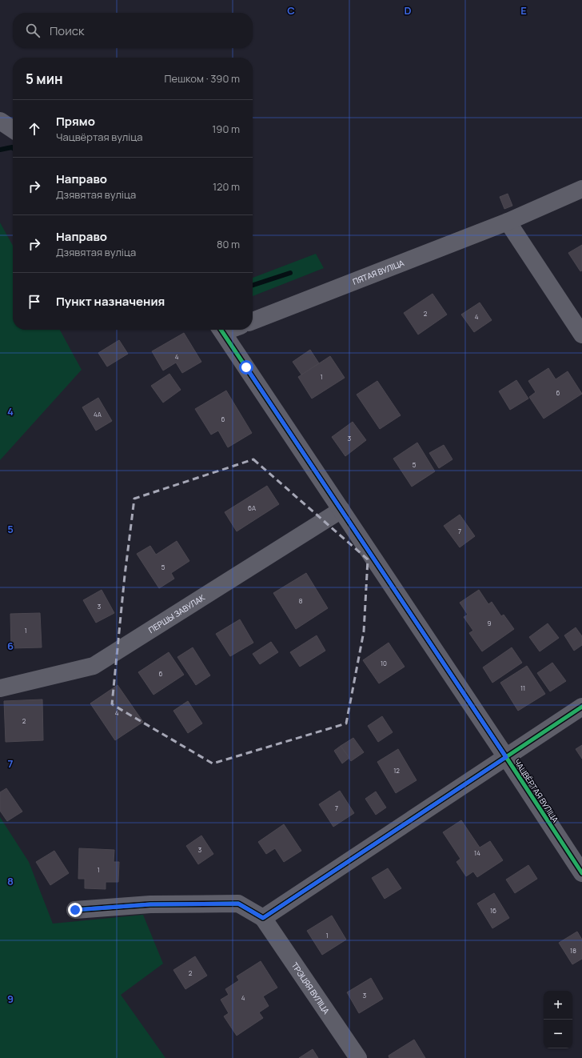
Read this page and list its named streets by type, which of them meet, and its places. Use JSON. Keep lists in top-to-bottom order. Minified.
{"streets":{"street":["ПЯТАЯ ВУЛІЦА","ПЕРШЫ ЗАВУЛАК","ЧАЦВЁРТАЯ ВУЛІЦА","ТРЭЦЯЯ ВУЛІЦА"]},"crossings":[["ПЕРШЫ ЗАВУЛАК","ЧАЦВЁРТАЯ ВУЛІЦА"]],"house_numbers":["2","4","4","1","6","4А","6","3","5","6А","7","5","8","3","9","1","10","6","11","4","2","12","7","3","14","1","16","1","18","2","3","4"],"page":{"search":"Поиск","heading":["5 мин","Пешком · 390 m"],"list":[["Прямо","Чацвёртая вуліца","190 m"],["Направо","Дзявятая вуліца","120 m"],["Направо","Дзявятая вуліца","80 m"],"Пункт назначения"],"map_buttons":["+","−"]},"grid":{"columns":["C","D","E"],"rows":["4","5","6","7","8","9"]}}
